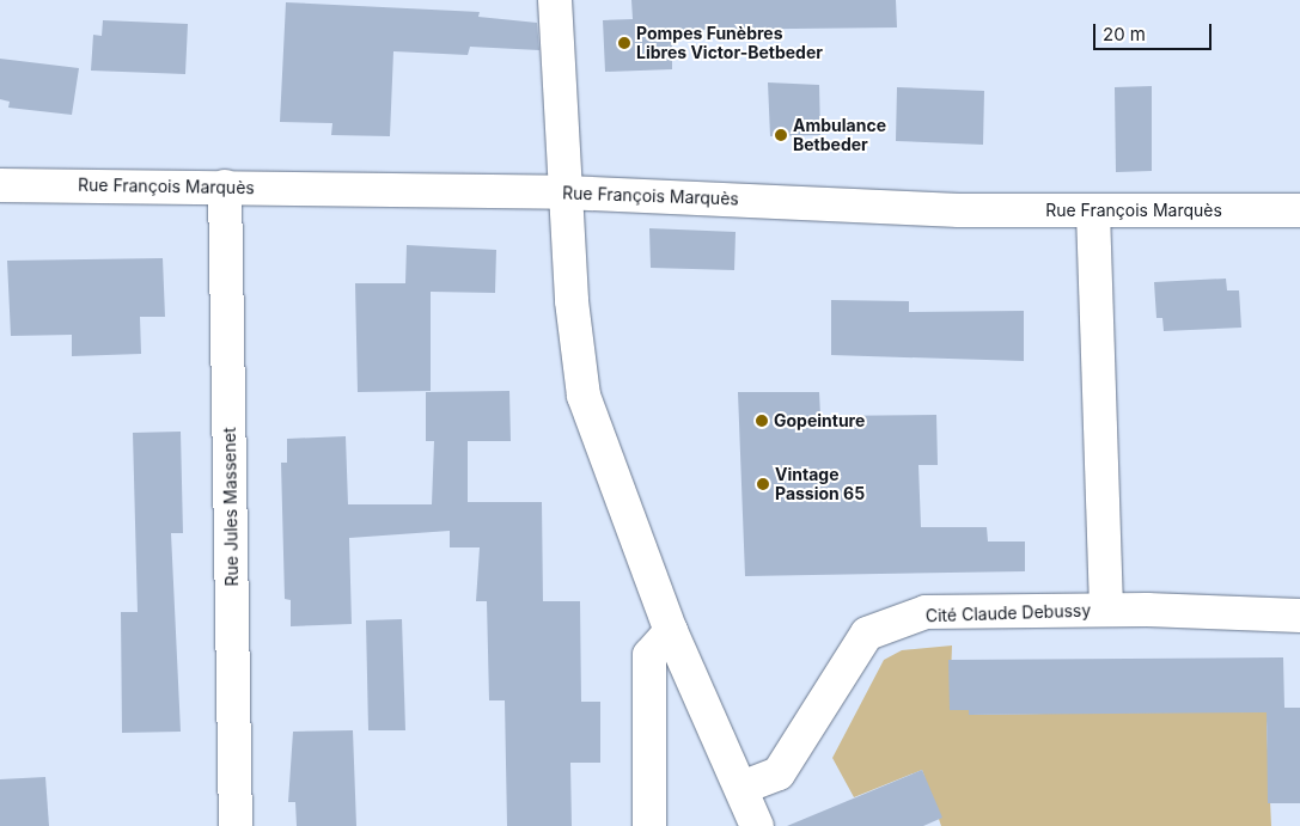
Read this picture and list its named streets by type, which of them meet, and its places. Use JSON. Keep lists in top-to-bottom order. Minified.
{"streets":{"street":["Rue François Marquès","Rue Jules Massenet","Cité Claude Debussy"]},"crossings":[["Rue François Marquès","Rue Jules Massenet"],["Rue François Marquès","Cité Claude Debussy"]],"places":["Pompes Funèbres Libres Victor-Betbeder","Ambulance Betbeder","Gopeinture","Vintage Passion 65"],"scale_bar":"20 m"}
